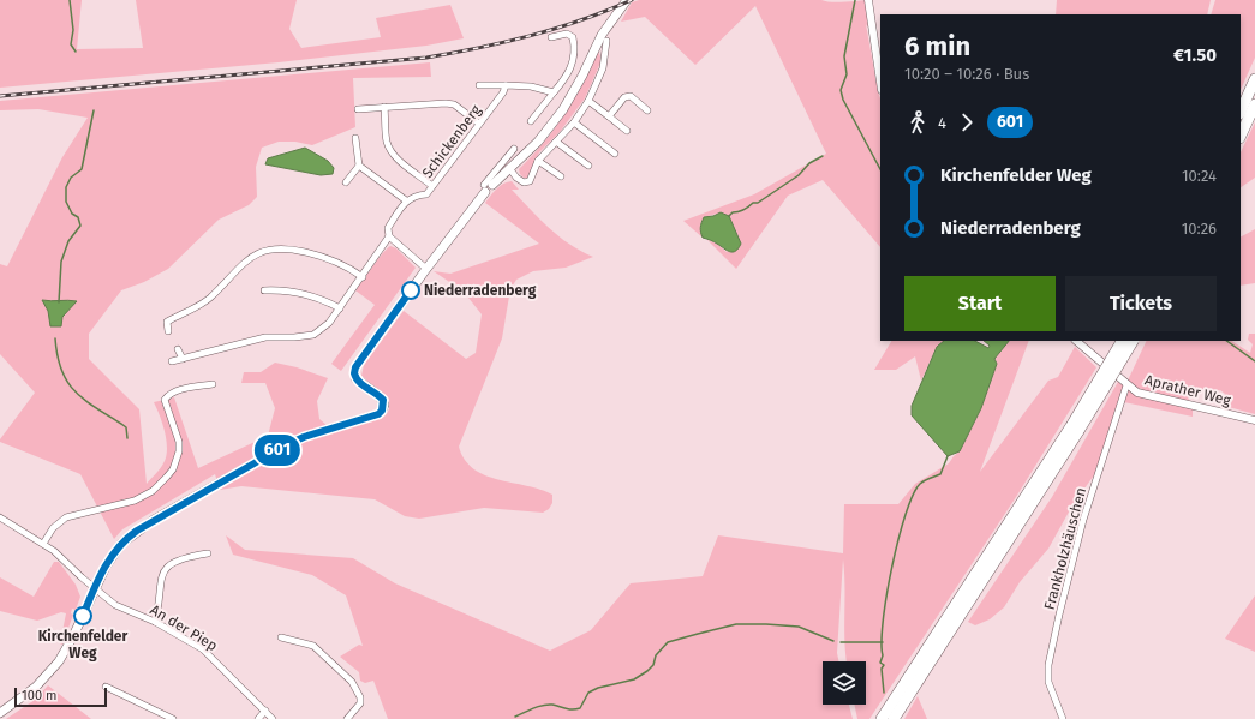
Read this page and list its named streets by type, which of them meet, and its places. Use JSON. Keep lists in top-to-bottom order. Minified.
{"streets":{"street":["Schickenberg","Aprather Weg","Frankholzhäuschen","An der Piep"]},"crossings":[["Aprather Weg","Frankholzhäuschen"]],"places":["Niederradenberg","Kirchenfelder Weg"],"lines":["bus line 601"],"scale_bar":"100 m","page":{"on_map":"601","heading":["6 min","10:20 – 10:26 · Bus","€1.50"],"legs":["4","601"],"list":[{"name":"Kirchenfelder Weg","value":"10:24"},{"name":"Niederradenberg","value":"10:26"}],"buttons":["Start","Tickets"],"scale":"100 m"}}
